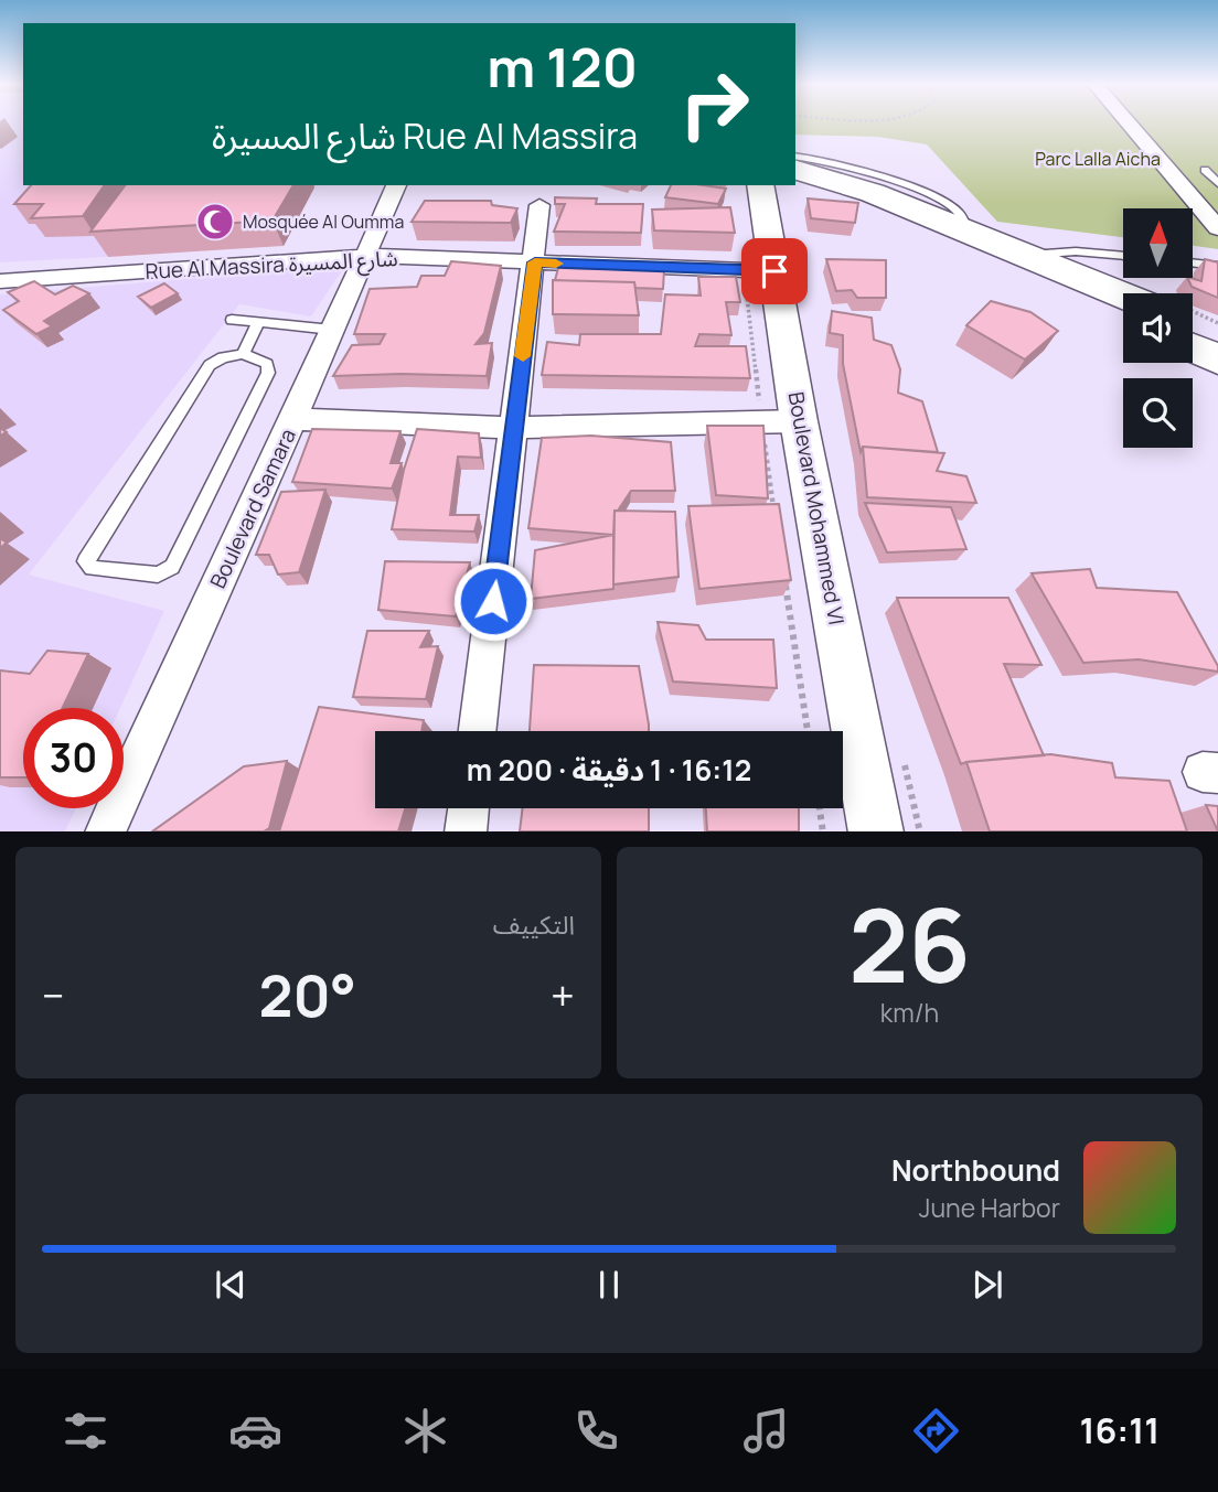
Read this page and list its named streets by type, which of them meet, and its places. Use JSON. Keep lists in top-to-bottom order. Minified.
{"streets":{"street":["Rue Al Massira شارع المسيرة","Boulevard Samara","Boulevard Mohammed VI"]},"crossings":[["Rue Al Massira شارع المسيرة","Boulevard Samara"],["Rue Al Massira شارع المسيرة","Boulevard Mohammed VI"]],"parks":["Parc Lalla Aicha"],"places":{"mosque":["Mosquée Al Oumma"]},"north":"top","page":{"turn":["120 m","Rue Al Massira شارع المسيرة"],"limit":"30","trip":"16:12 · 1 دقيقة · 200 m","tile":[["26","km/h"],"التكييف"],"heat":["−","20°","+"],"song":["Northbound","June Harbor"],"tabs":"16:11"}}
